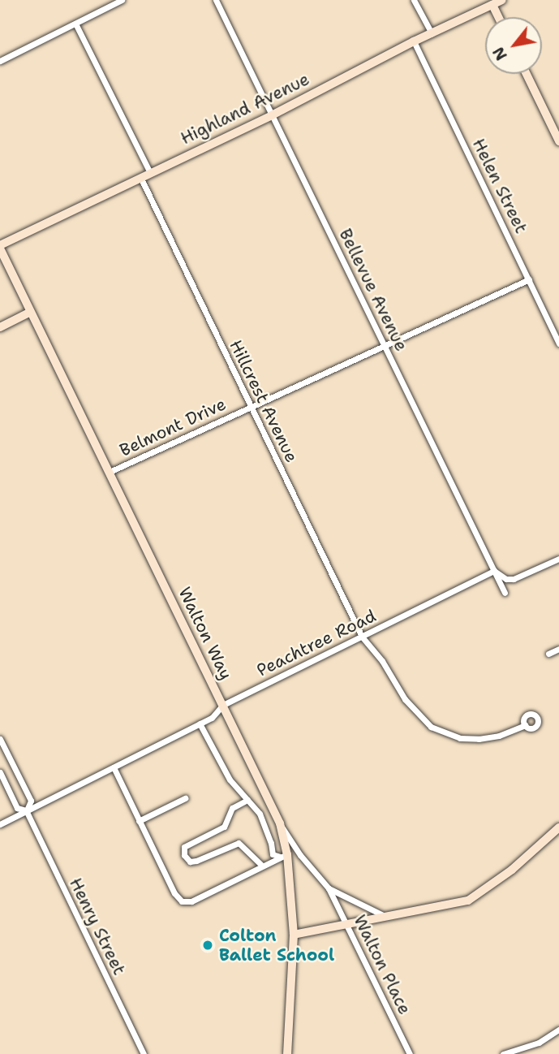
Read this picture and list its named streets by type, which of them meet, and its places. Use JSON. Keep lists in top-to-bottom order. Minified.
{"streets":{"main road":["Highland Avenue","Walton Way"],"street":["Helen Street","Bellevue Avenue","Hillcrest Avenue","Belmont Drive","Peachtree Road","Henry Street","Walton Place"]},"crossings":[["Highland Avenue","Helen Street"],["Highland Avenue","Bellevue Avenue"],["Highland Avenue","Hillcrest Avenue"],["Highland Avenue","Walton Way"],["Helen Street","Belmont Drive"],["Bellevue Avenue","Belmont Drive"],["Bellevue Avenue","Peachtree Road"],["Hillcrest Avenue","Belmont Drive"],["Hillcrest Avenue","Peachtree Road"],["Belmont Drive","Walton Way"],["Walton Way","Peachtree Road"],["Peachtree Road","Henry Street"]],"places":["Colton Ballet School"],"north":"bottom left"}
